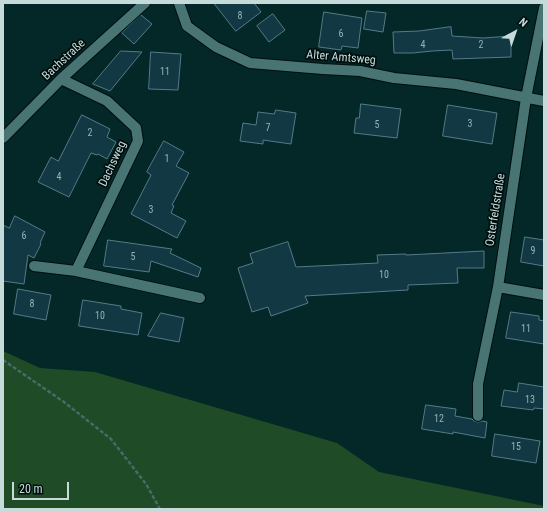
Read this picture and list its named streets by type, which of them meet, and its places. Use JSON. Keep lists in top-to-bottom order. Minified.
{"streets":{"street":["Alter Amtsweg","Bachstraße","Dachsweg","Osterfeldstraße"]},"crossings":[["Alter Amtsweg","Osterfeldstraße"],["Bachstraße","Dachsweg"]],"house_numbers":["8","6","4","2","11","3","5","7","2","1","4","3","6","9","5","10","8","10","11","13","12","15"],"scale_bar":"20 m","north":"top right"}
